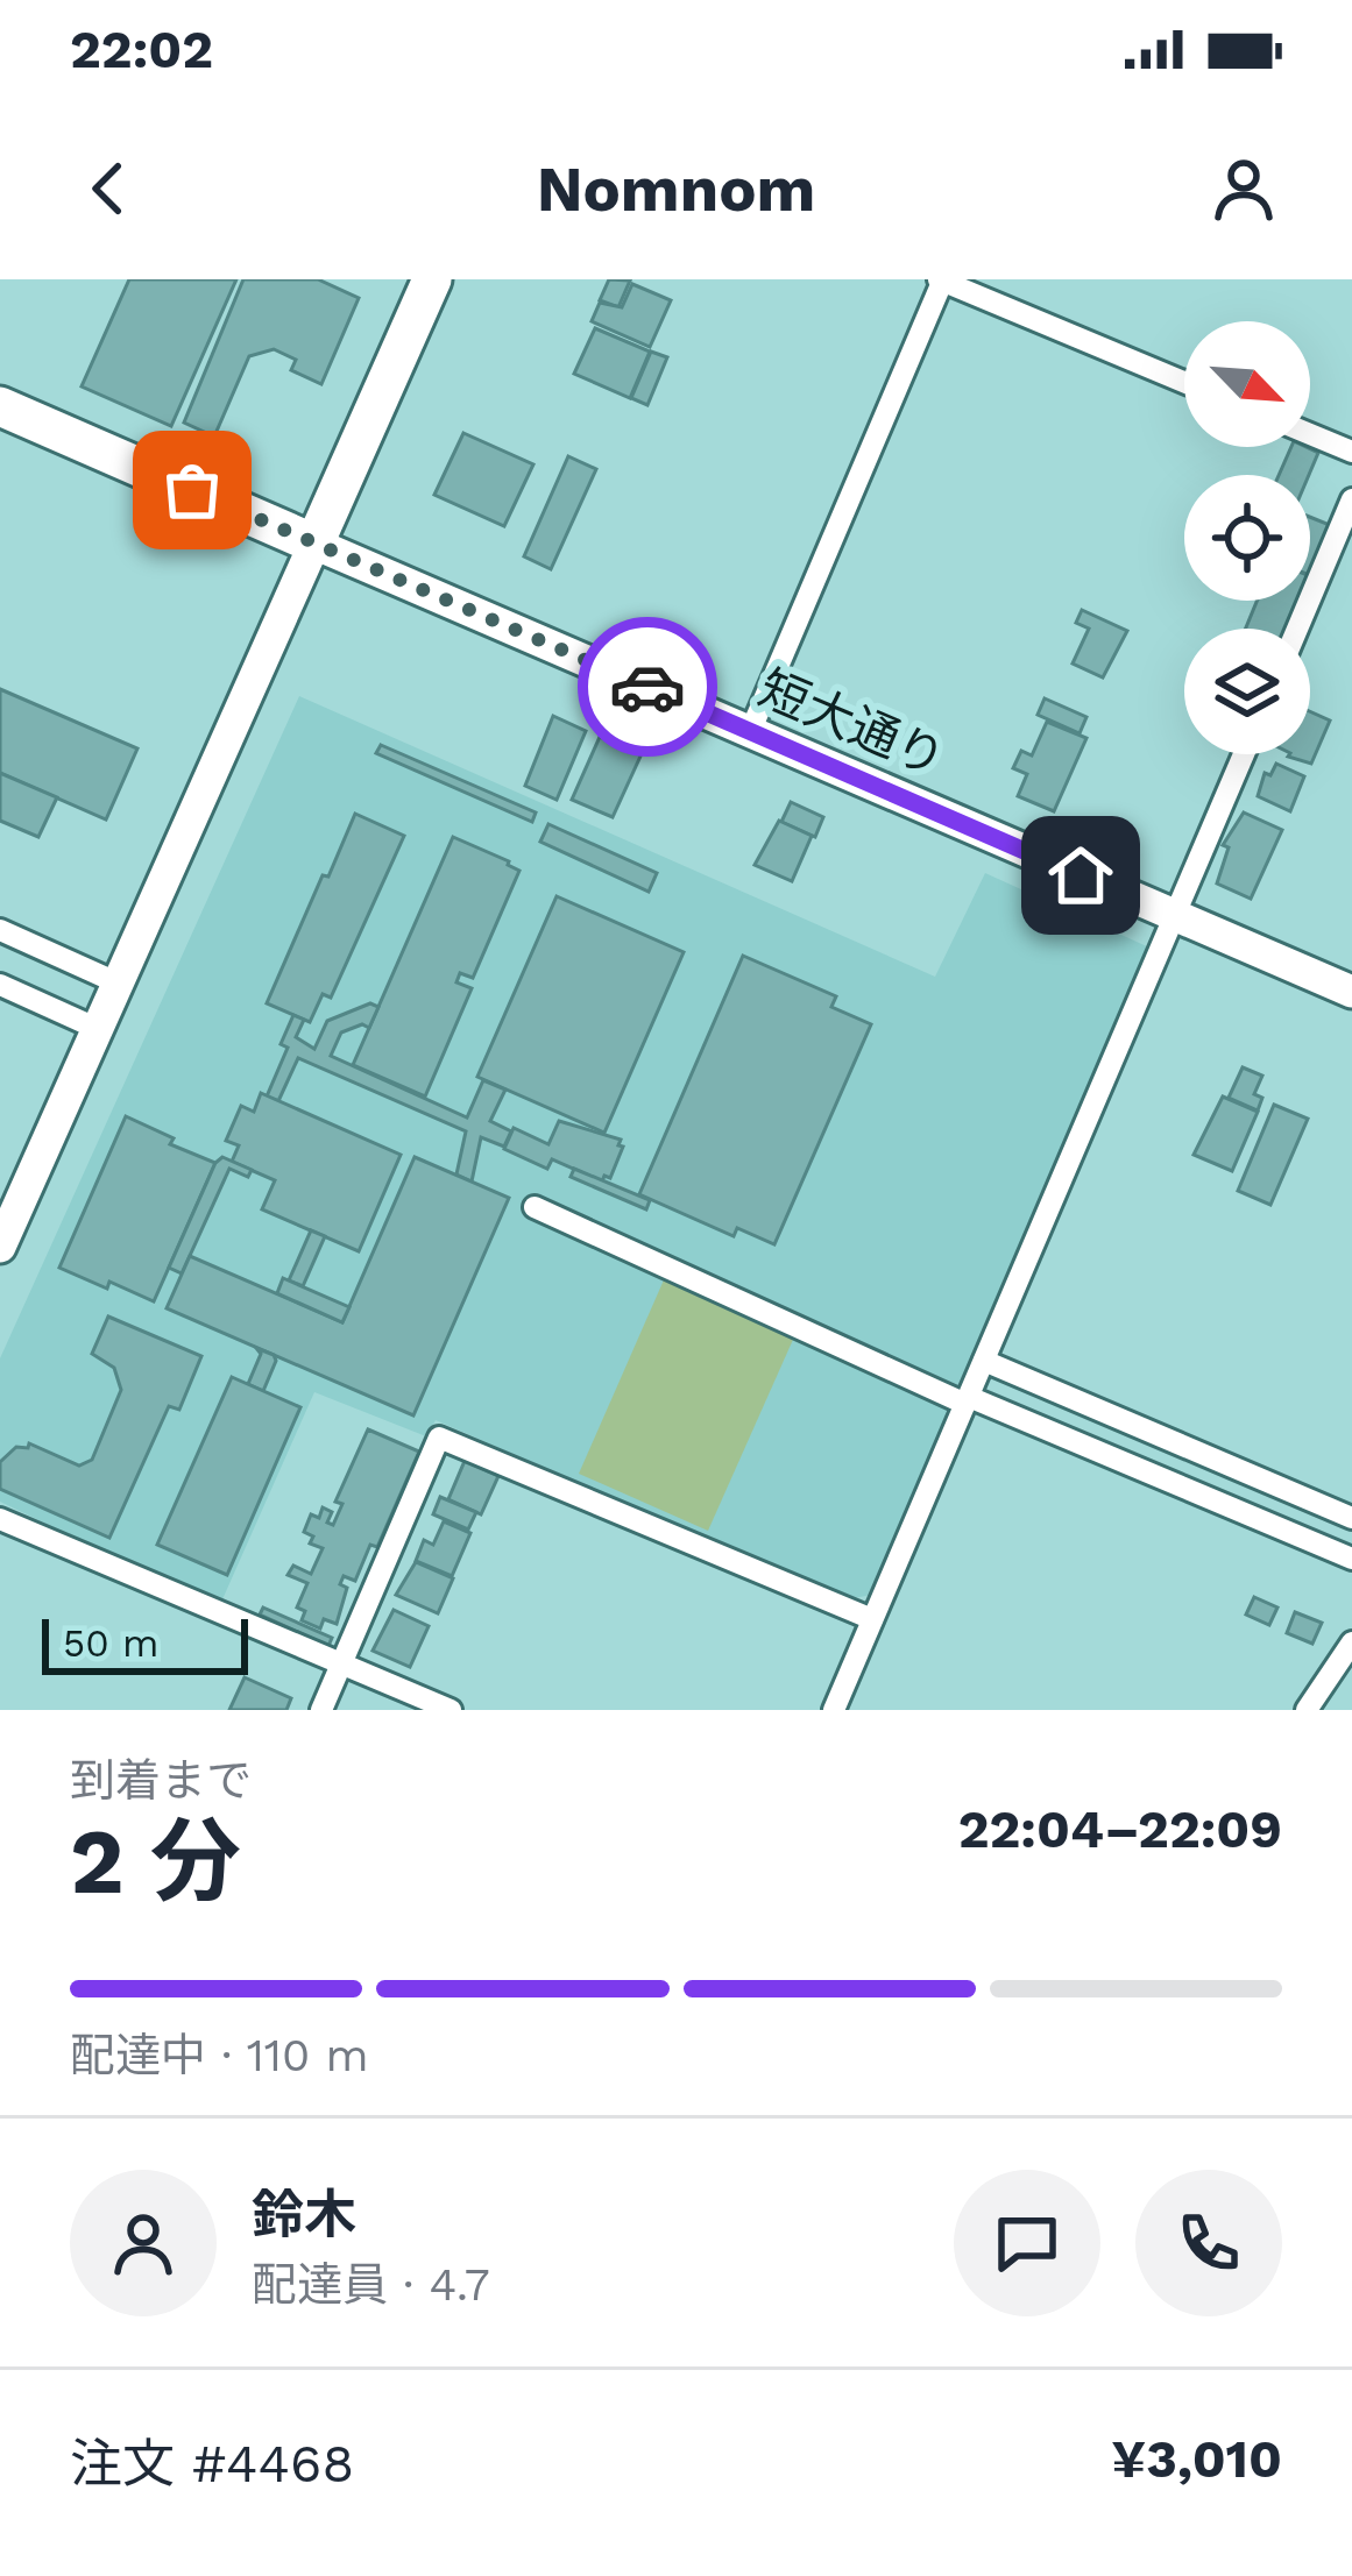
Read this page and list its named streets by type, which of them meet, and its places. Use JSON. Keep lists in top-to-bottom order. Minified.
{"streets":{"street":["短大通り"]},"scale_bar":"50 m","north":"bottom right","page":{"status":"22:02","header":"Nomnom","scale":"50 m","heading":["2 分","到着まで","22:04–22:09"],"panel":["鈴木","配達員 · 4.7","注文 #4468","¥3,010"],"bar":"配達中 · 110 m"}}
